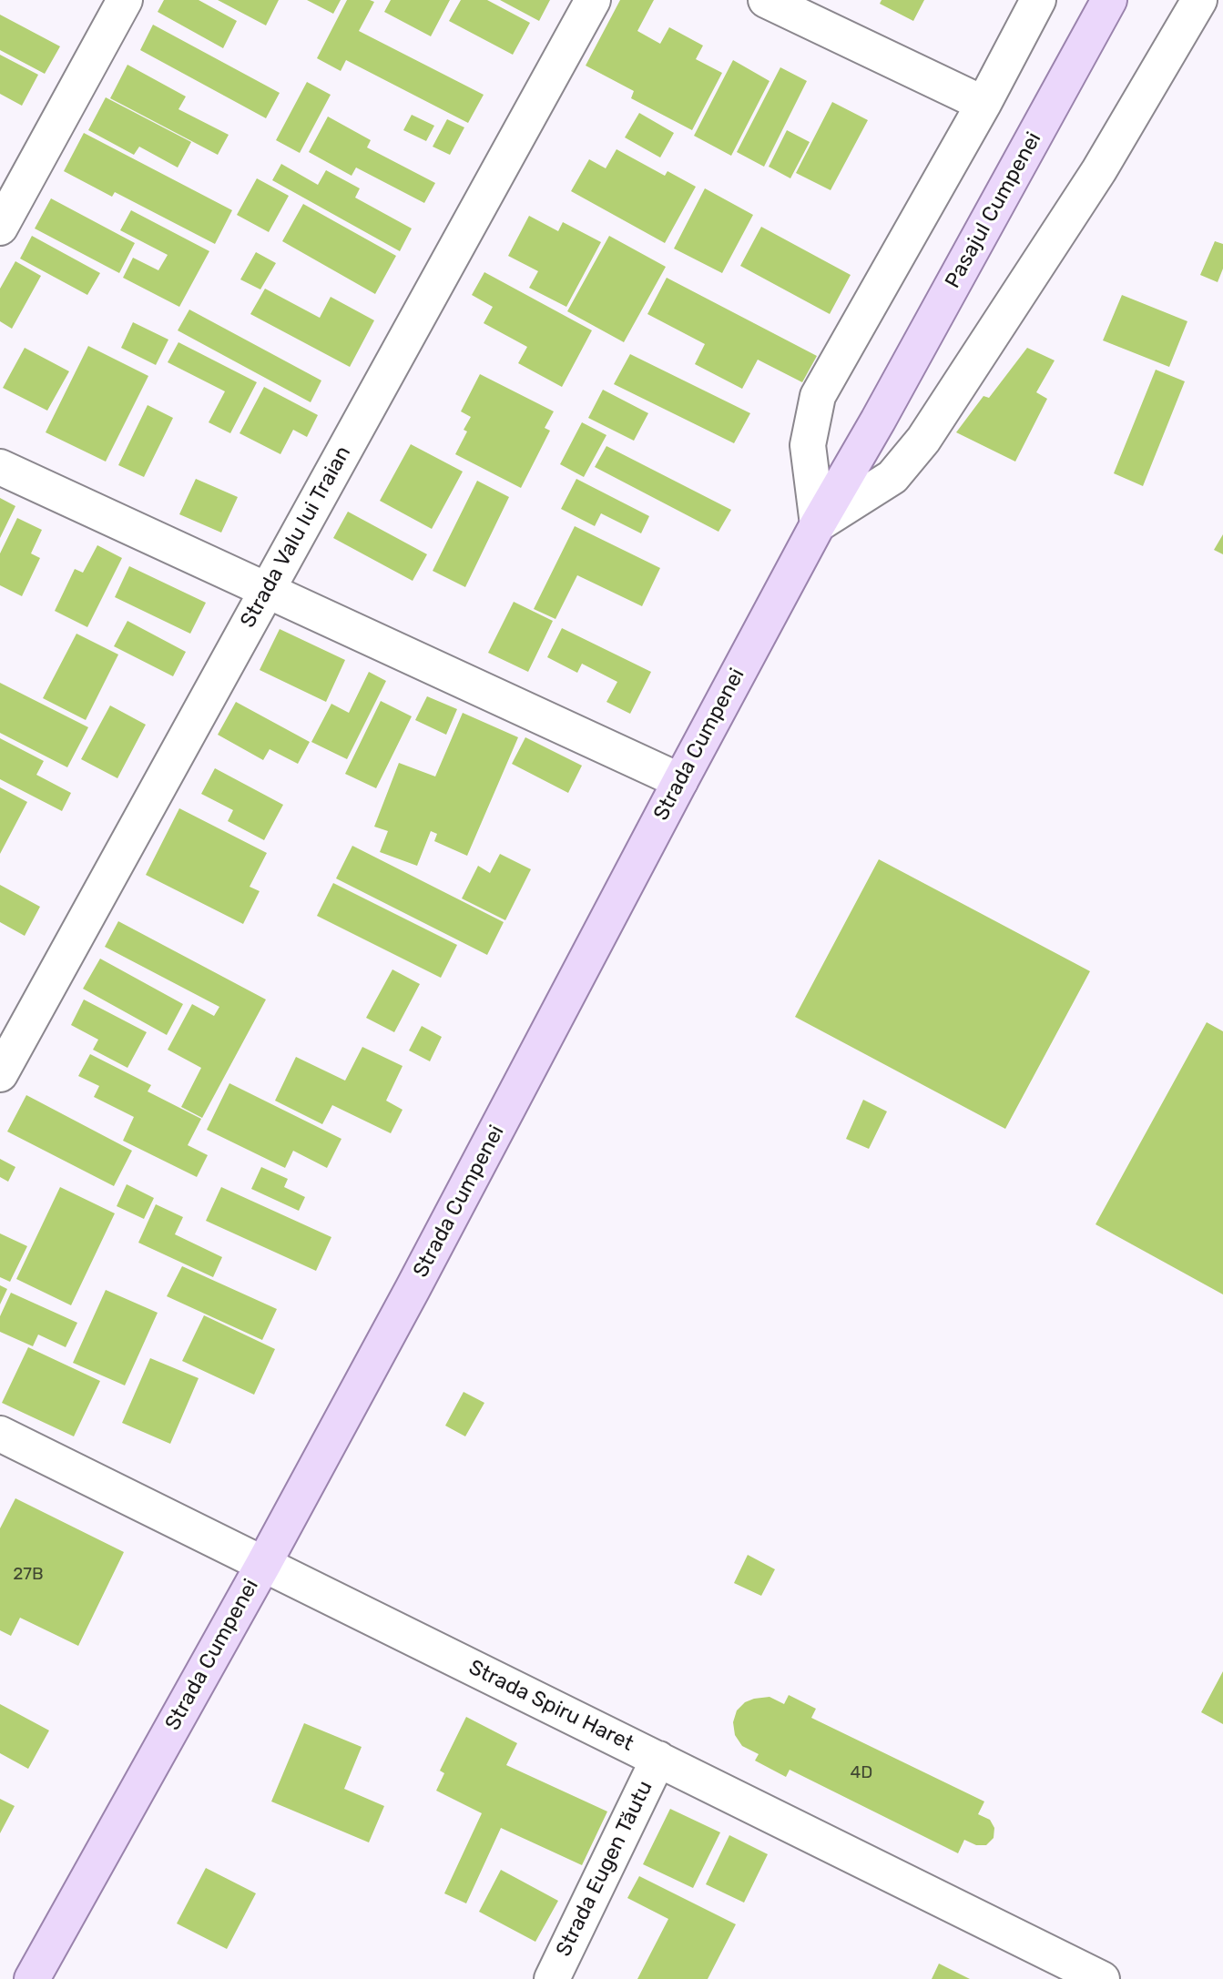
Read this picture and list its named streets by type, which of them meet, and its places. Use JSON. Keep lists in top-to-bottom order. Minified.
{"streets":{"main road":["Pasajul Cumpenei","Strada Cumpenei"],"street":["Strada Valu lui Traian","Strada Spiru Haret","Strada Eugen Tăutu"]},"crossings":[["Pasajul Cumpenei","Strada Cumpenei"],["Strada Cumpenei","Strada Spiru Haret"],["Strada Spiru Haret","Strada Eugen Tăutu"]],"house_numbers":["27B","4D"]}
